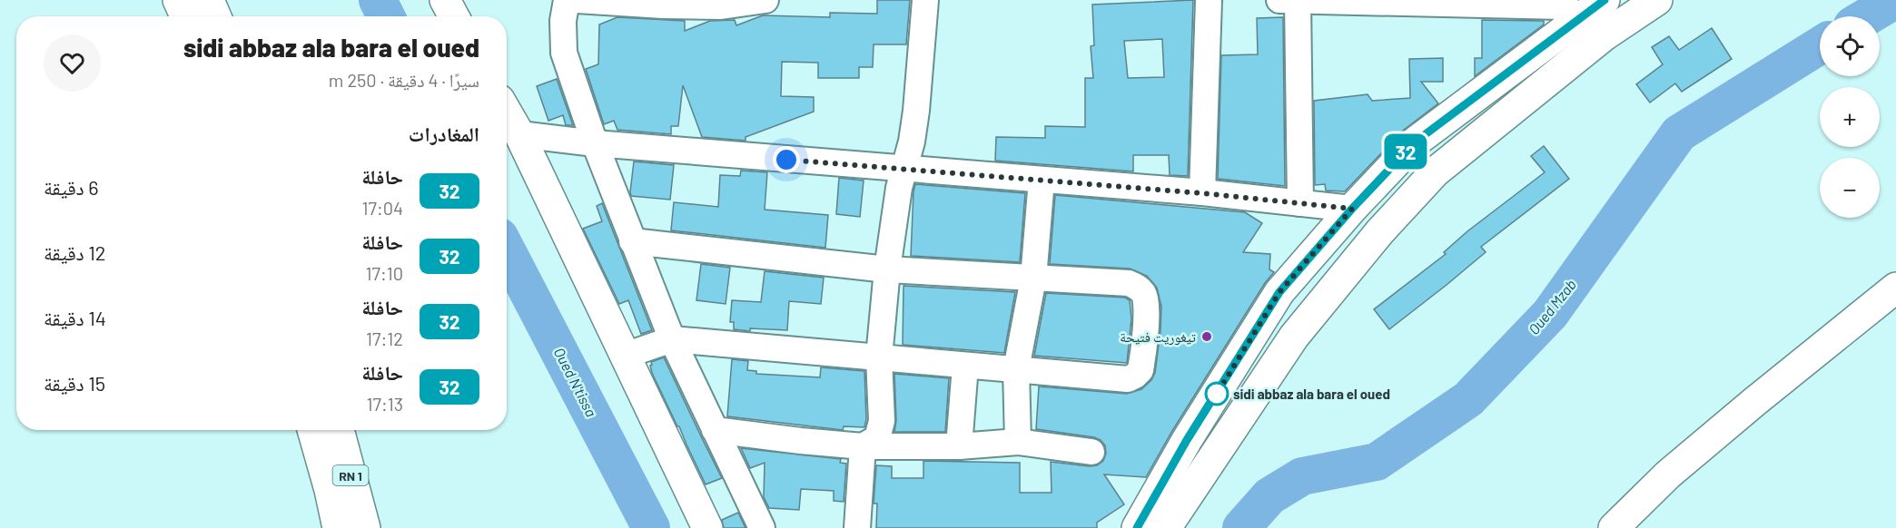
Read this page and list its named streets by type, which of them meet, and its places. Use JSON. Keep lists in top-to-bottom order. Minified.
{"streets":{"main road":["RN 1"]},"water":["Oued Mzab","Oued N'tissa"],"places":["تيغوريت فتيحة","sidi abbaz ala bara el oued"],"lines":["bus line 32"],"page":{"on_map":"32","map_buttons":["+","−"],"heading":[["sidi abbaz ala bara el oued","سيرًا · 4 دقيقة · 250 m"],"المغادرات"],"list":[{"mark":"32","name":"حافلة","note":"17:04","value":"6 دقيقة"},{"mark":"32","name":"حافلة","note":"17:10","value":"12 دقيقة"},{"mark":"32","name":"حافلة","note":"17:12","value":"14 دقيقة"},{"mark":"32","name":"حافلة","note":"17:13","value":"15 دقيقة"}]}}
